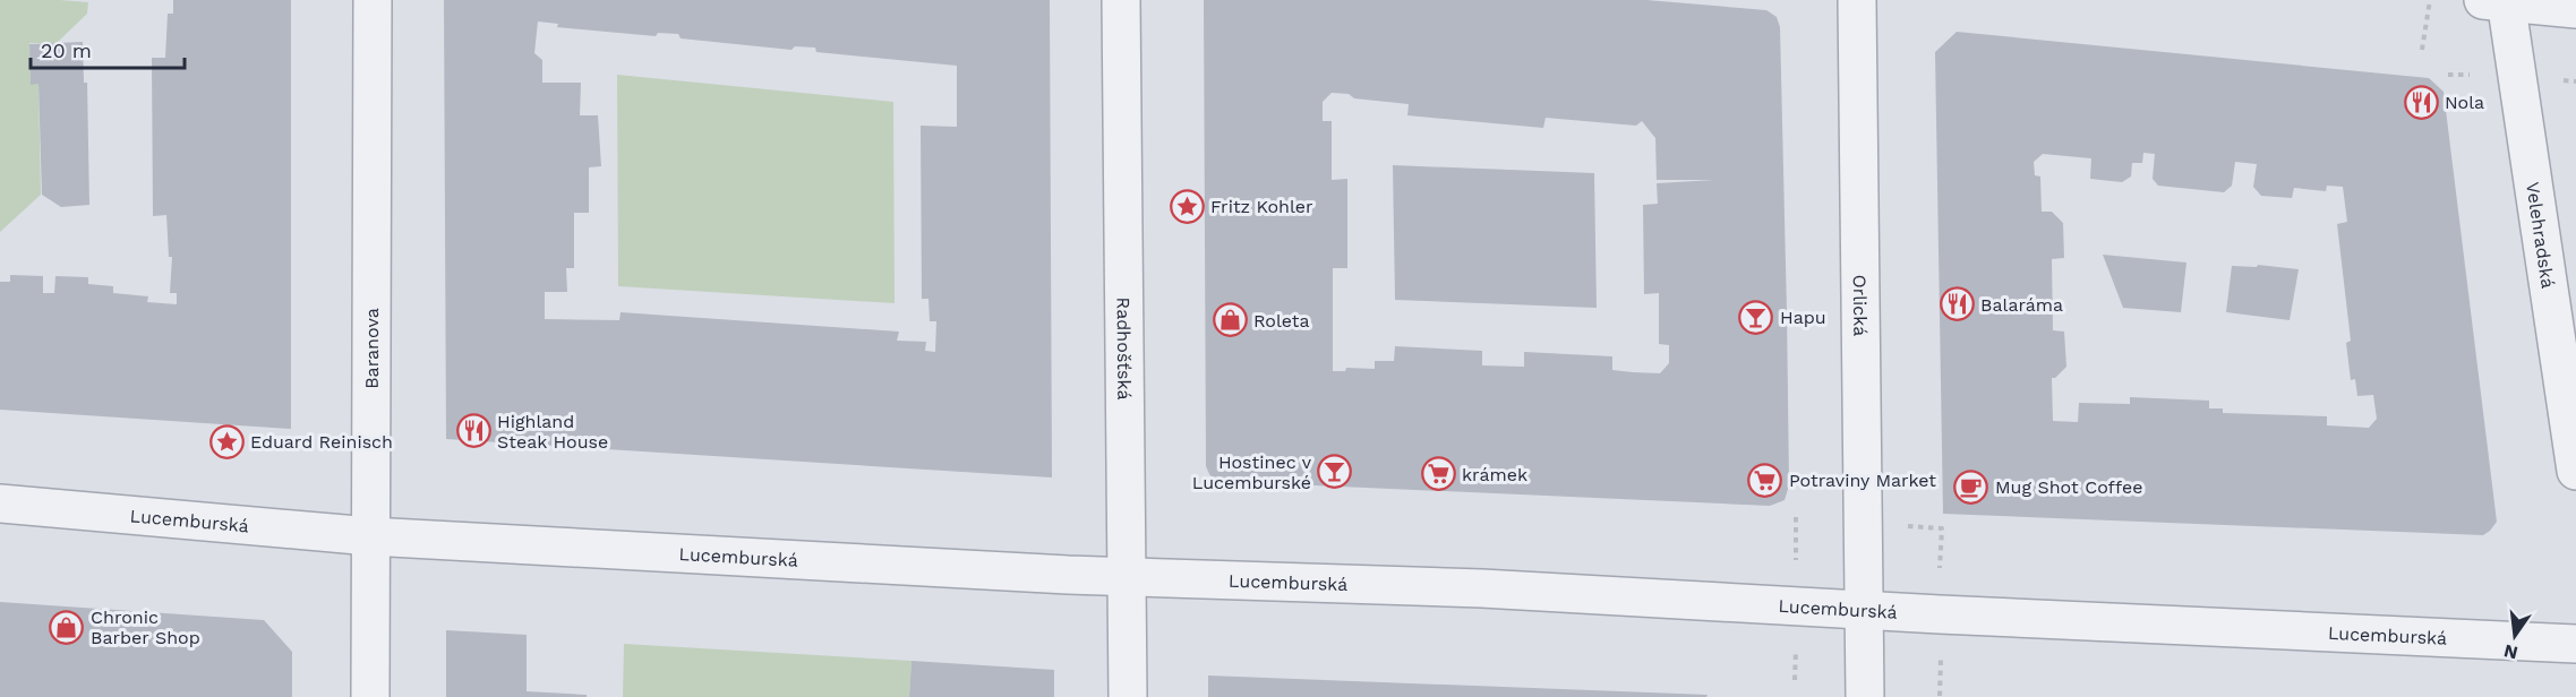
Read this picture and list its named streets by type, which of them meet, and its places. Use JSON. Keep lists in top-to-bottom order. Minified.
{"streets":{"street":["Velehradská","Orlická","Baranova","Radhošťská","Lucemburská"]},"crossings":[["Orlická","Lucemburská"],["Baranova","Lucemburská"],["Radhošťská","Lucemburská"]],"places":{"restaurant":["Nola","Balaráma","Highland Steak House"],"place":["Fritz Kohler","Eduard Reinisch"],"bar":["Hapu","Hostinec v Lucemburské"],"shop":["Roleta","Chronic Barber Shop"],"supermarket":["krámek","Potraviny Market"],"cafe":["Mug Shot Coffee"]},"scale_bar":"20 m","north":"bottom"}
